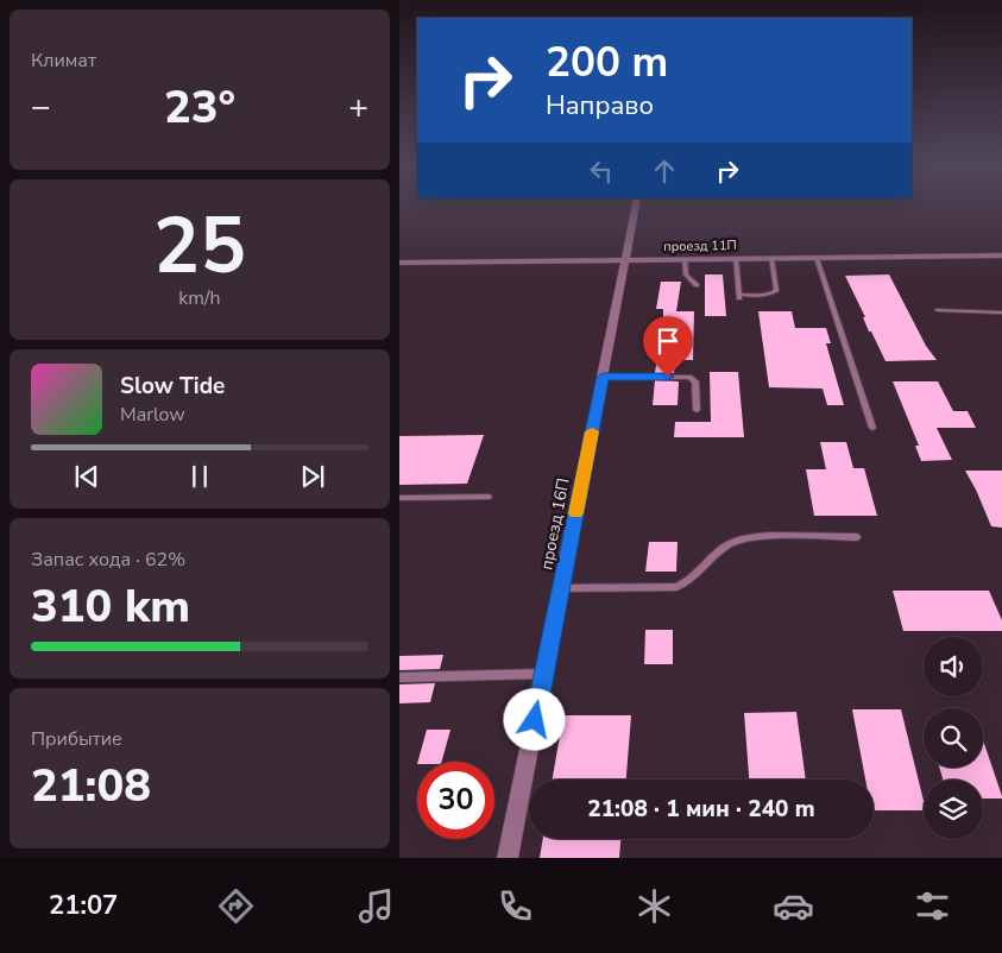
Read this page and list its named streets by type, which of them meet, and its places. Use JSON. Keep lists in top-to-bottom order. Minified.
{"streets":{"street":["проезд 11П","проезд 16П"]},"crossings":[["проезд 11П","проезд 16П"]],"page":{"tile":["Климат",["25","km/h"],["Запас хода · 62%","310 km"],["Прибытие","21:08"]],"turn":["200 m","Направо"],"heat":["−","23°","+"],"song":["Slow Tide","Marlow"],"limit":"30","trip":"21:08 · 1 мин · 240 m","tabs":"21:07"}}
